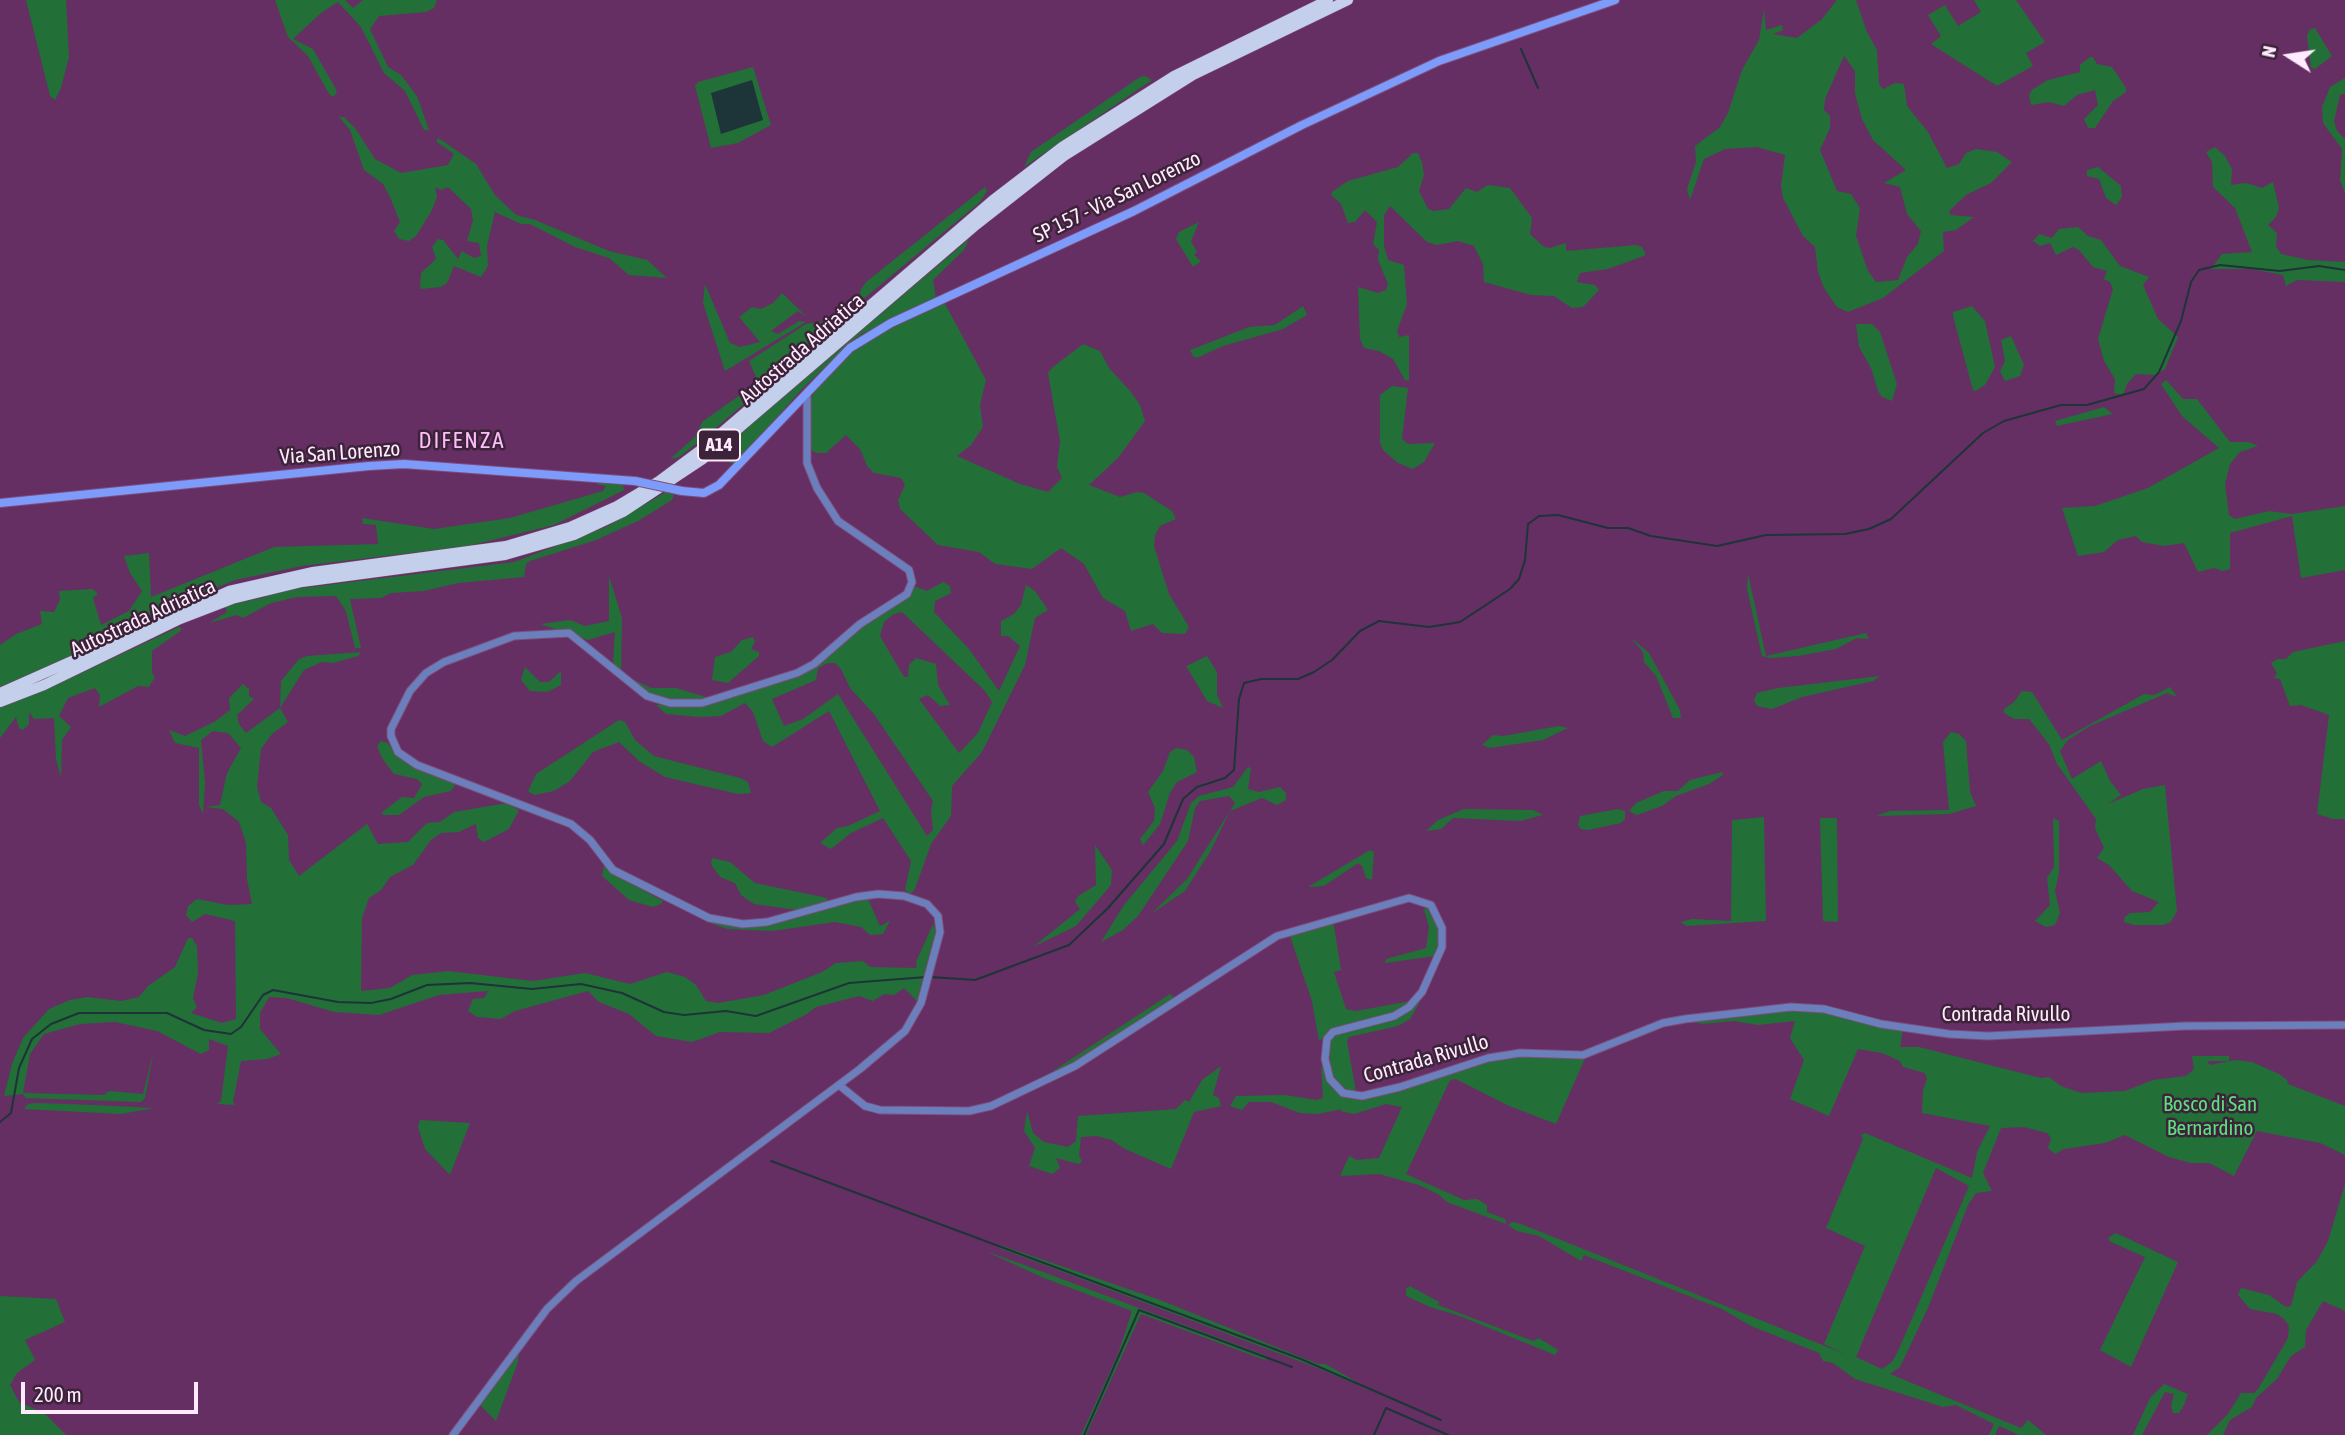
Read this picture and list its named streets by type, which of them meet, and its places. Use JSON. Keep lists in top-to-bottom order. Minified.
{"streets":{"highway":["Autostrada Adriatica","A14"],"main road":["SP 157 - Via San Lorenzo","Via San Lorenzo"],"street":["Contrada Rivullo"]},"crossings":[["SP 157 - Via San Lorenzo","Via San Lorenzo"]],"districts":["DIFENZA"],"parks":["Bosco di San Bernardino"],"scale_bar":"200 m","north":"left"}
